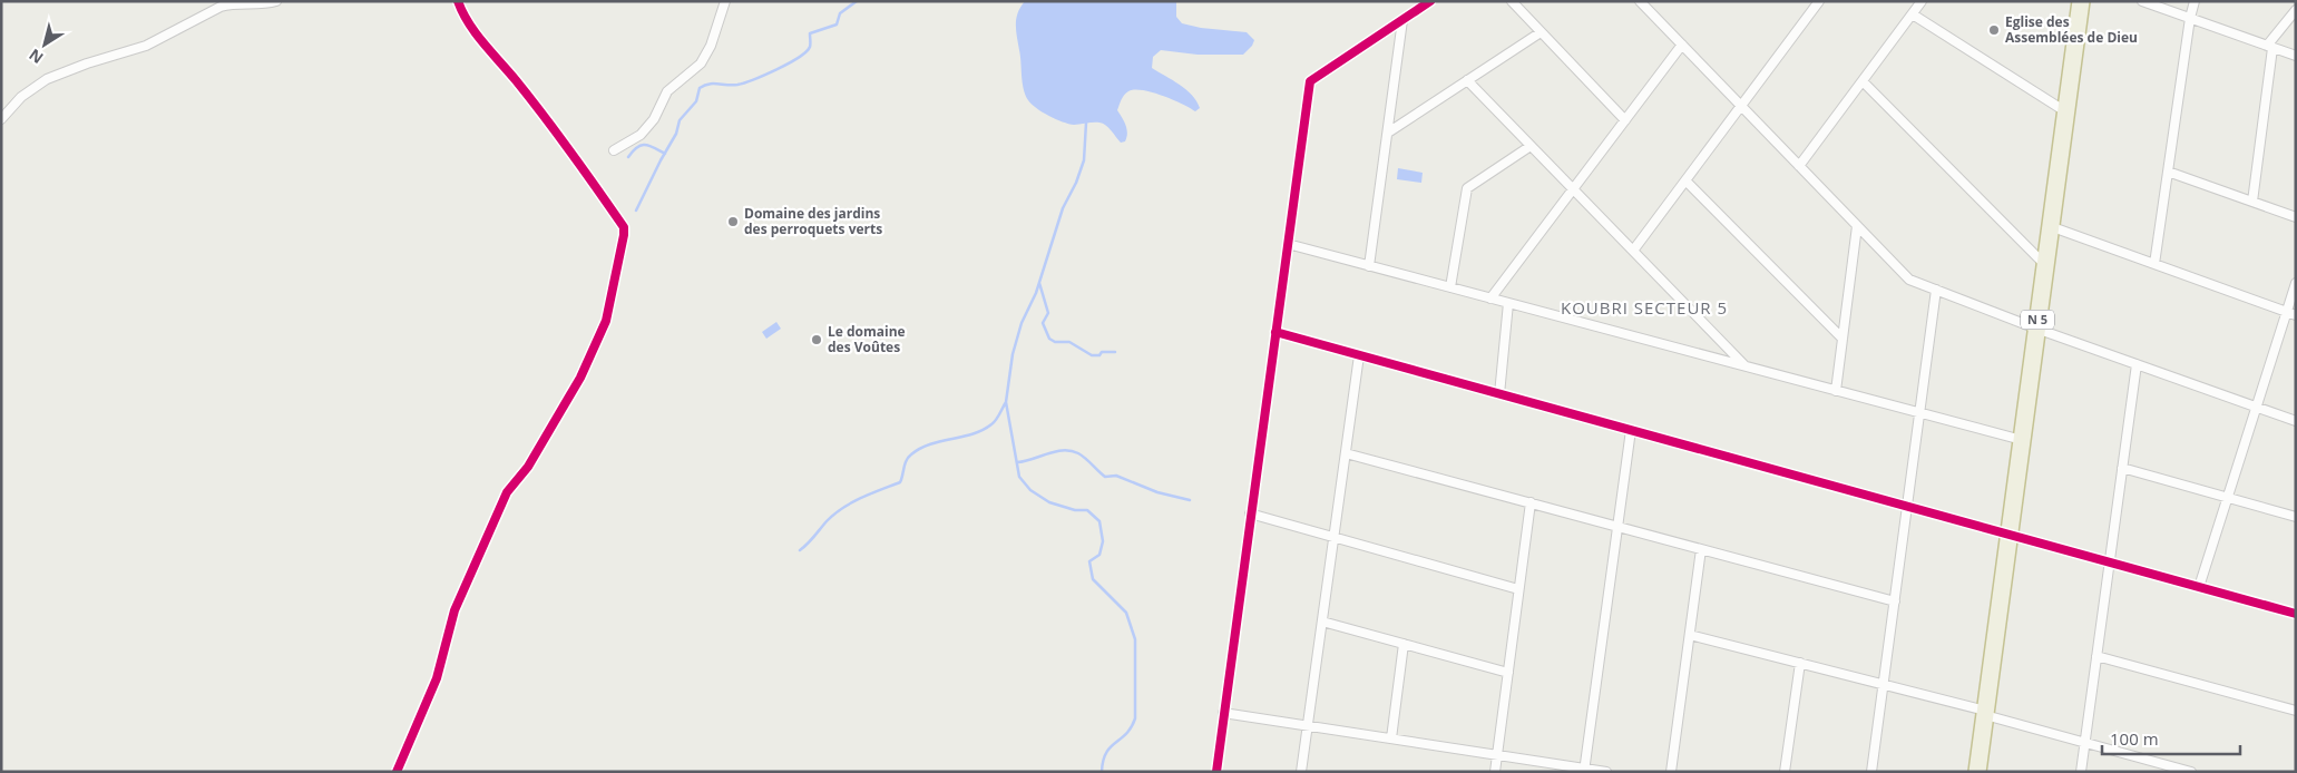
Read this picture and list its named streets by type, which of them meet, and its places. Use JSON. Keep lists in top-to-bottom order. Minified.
{"streets":{"highway":["N 5"]},"districts":["KOUBRI SECTEUR 5"],"places":["Eglise des Assemblées de Dieu","Domaine des jardins des perroquets verts","Le domaine des Voûtes"],"scale_bar":"100 m","north":"bottom left"}
